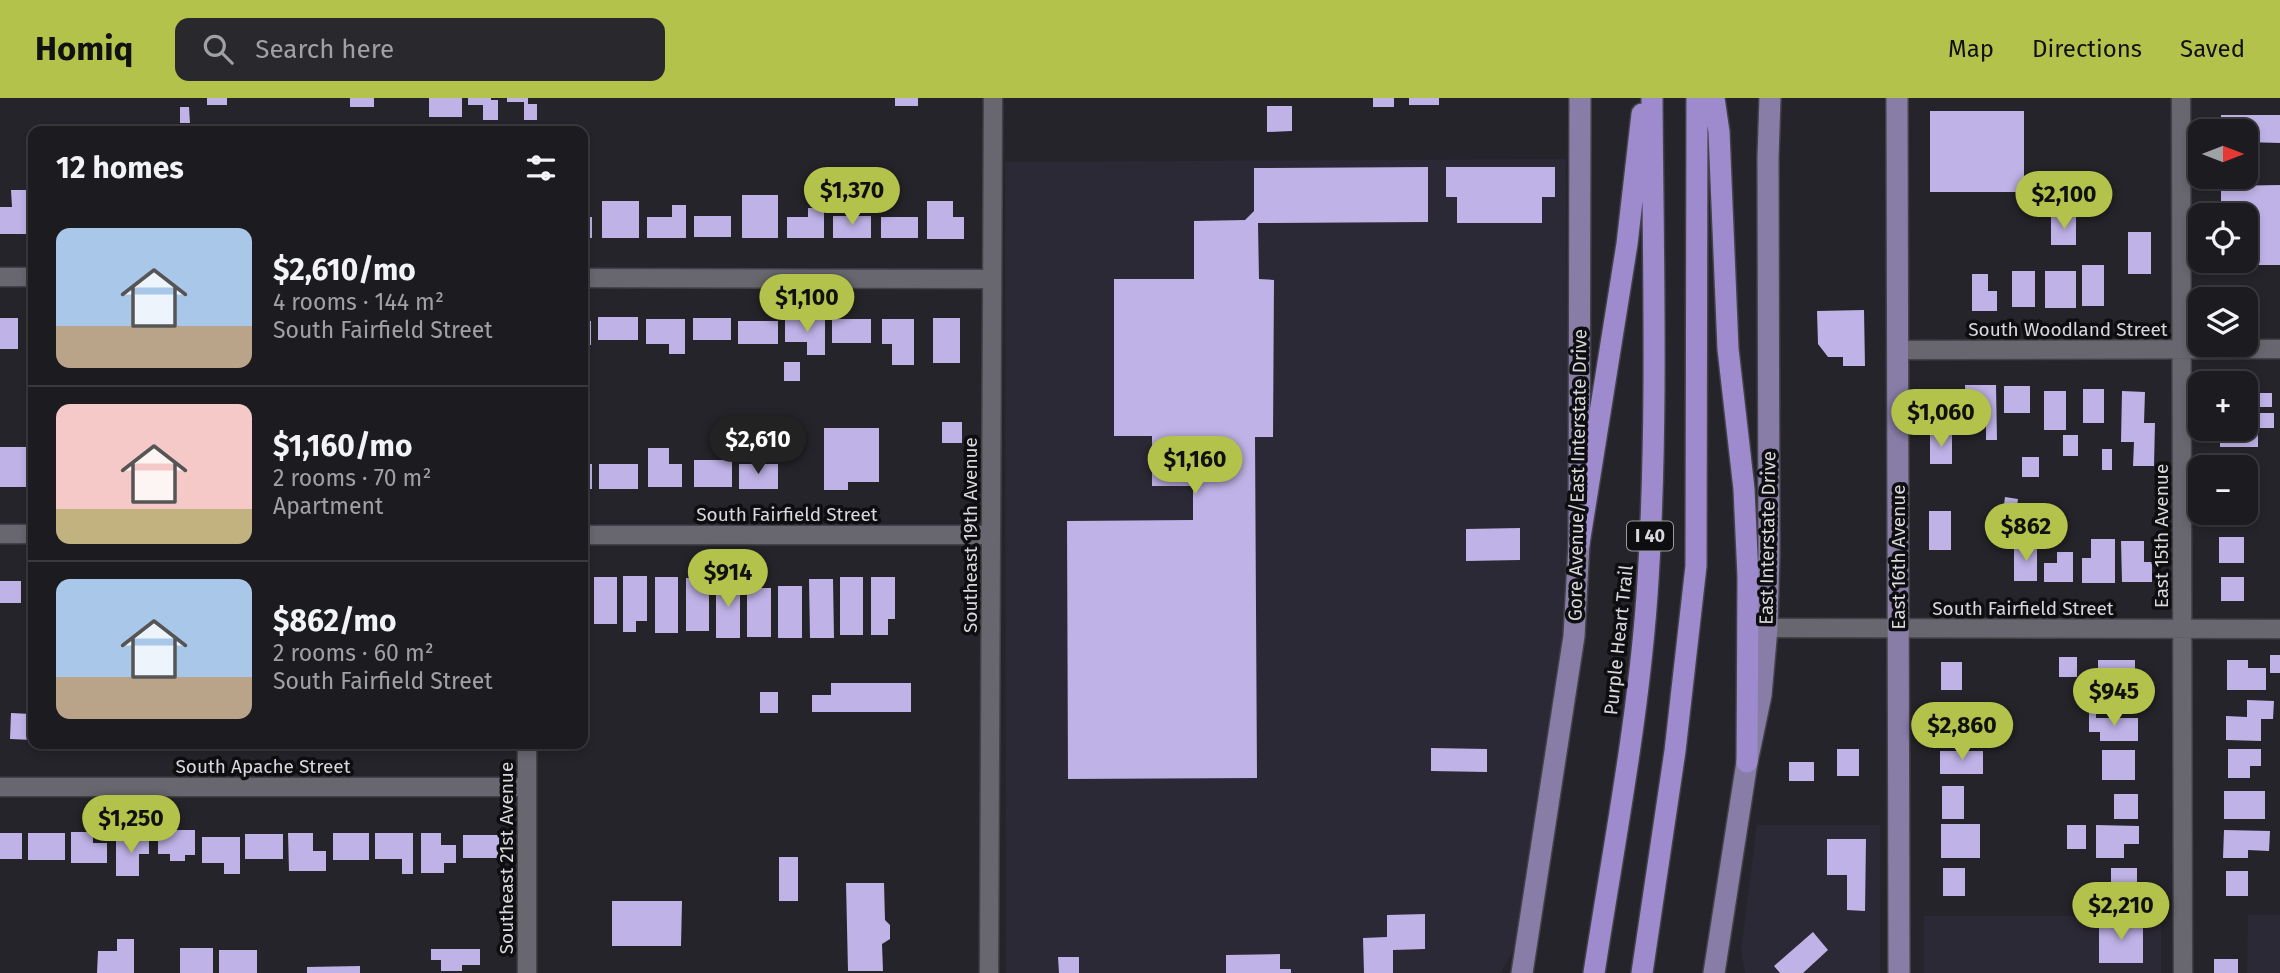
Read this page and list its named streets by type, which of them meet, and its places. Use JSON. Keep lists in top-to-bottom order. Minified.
{"streets":{"highway":["I 40","Purple Heart Trail"],"main road":["Gore Avenue/East Interstate Drive","East Interstate Drive","East 16th Avenue"],"street":["South Woodland Street","South Fairfield Street","Southeast 19th Avenue","East 15th Avenue","South Apache Street","Southeast 21st Avenue"]},"crossings":[["South Woodland Street","East 15th Avenue"],["South Woodland Street","East 16th Avenue"],["South Fairfield Street","Southeast 19th Avenue"],["South Fairfield Street","East 15th Avenue"],["South Fairfield Street","East Interstate Drive"],["South Fairfield Street","East 16th Avenue"],["South Apache Street","Southeast 21st Avenue"]],"north":"right","page":{"header":"Homiq","search":"Search here","nav":["Map","Directions","Saved"],"map_buttons":["+","−"],"heading":"12 homes","price":["$1,370","$2,100","$1,100","$1,060","$2,610","$1,160","$862","$914","$945","$2,860","$1,250","$2,210"],"list":[{"name":"$2,610/mo","note":"4 rooms · 144 m² · South Fairfield Street"},{"name":"$1,160/mo","note":"2 rooms · 70 m² · Apartment"},{"name":"$862/mo","note":"2 rooms · 60 m² · South Fairfield Street"}]}}
